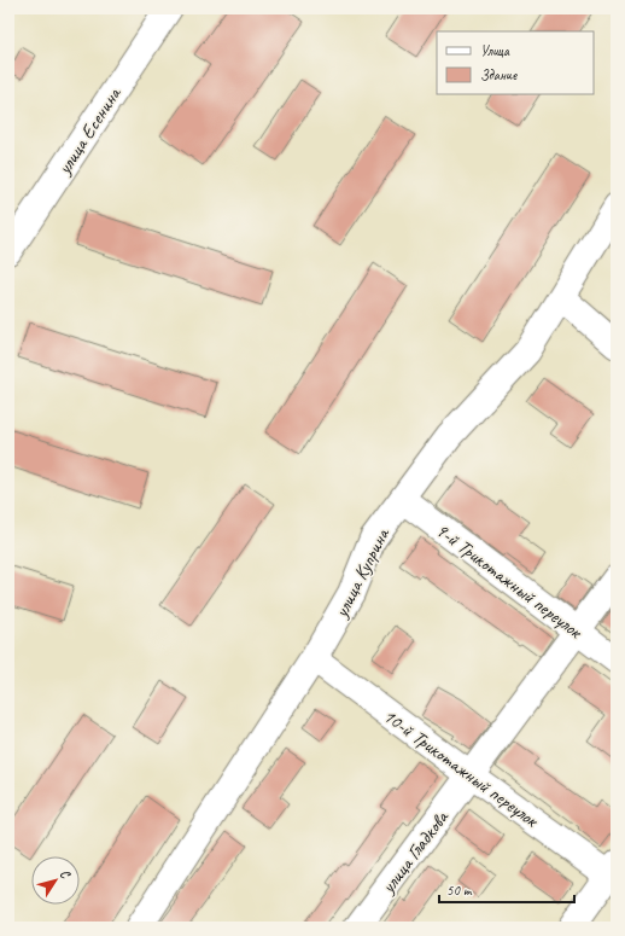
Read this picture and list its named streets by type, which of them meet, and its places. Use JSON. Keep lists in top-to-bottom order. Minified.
{"streets":{"street":["улица Есенина","улица Куприна","9-й Трикотажный переулок","10-й Трикотажный переулок","улица Гладкова"]},"crossings":[["улица Куприна","9-й Трикотажный переулок"],["улица Куприна","10-й Трикотажный переулок"],["9-й Трикотажный переулок","улица Гладкова"],["10-й Трикотажный переулок","улица Гладкова"]],"legend":["Улица","Здание"],"scale_bar":"50 m","north":"top right"}
